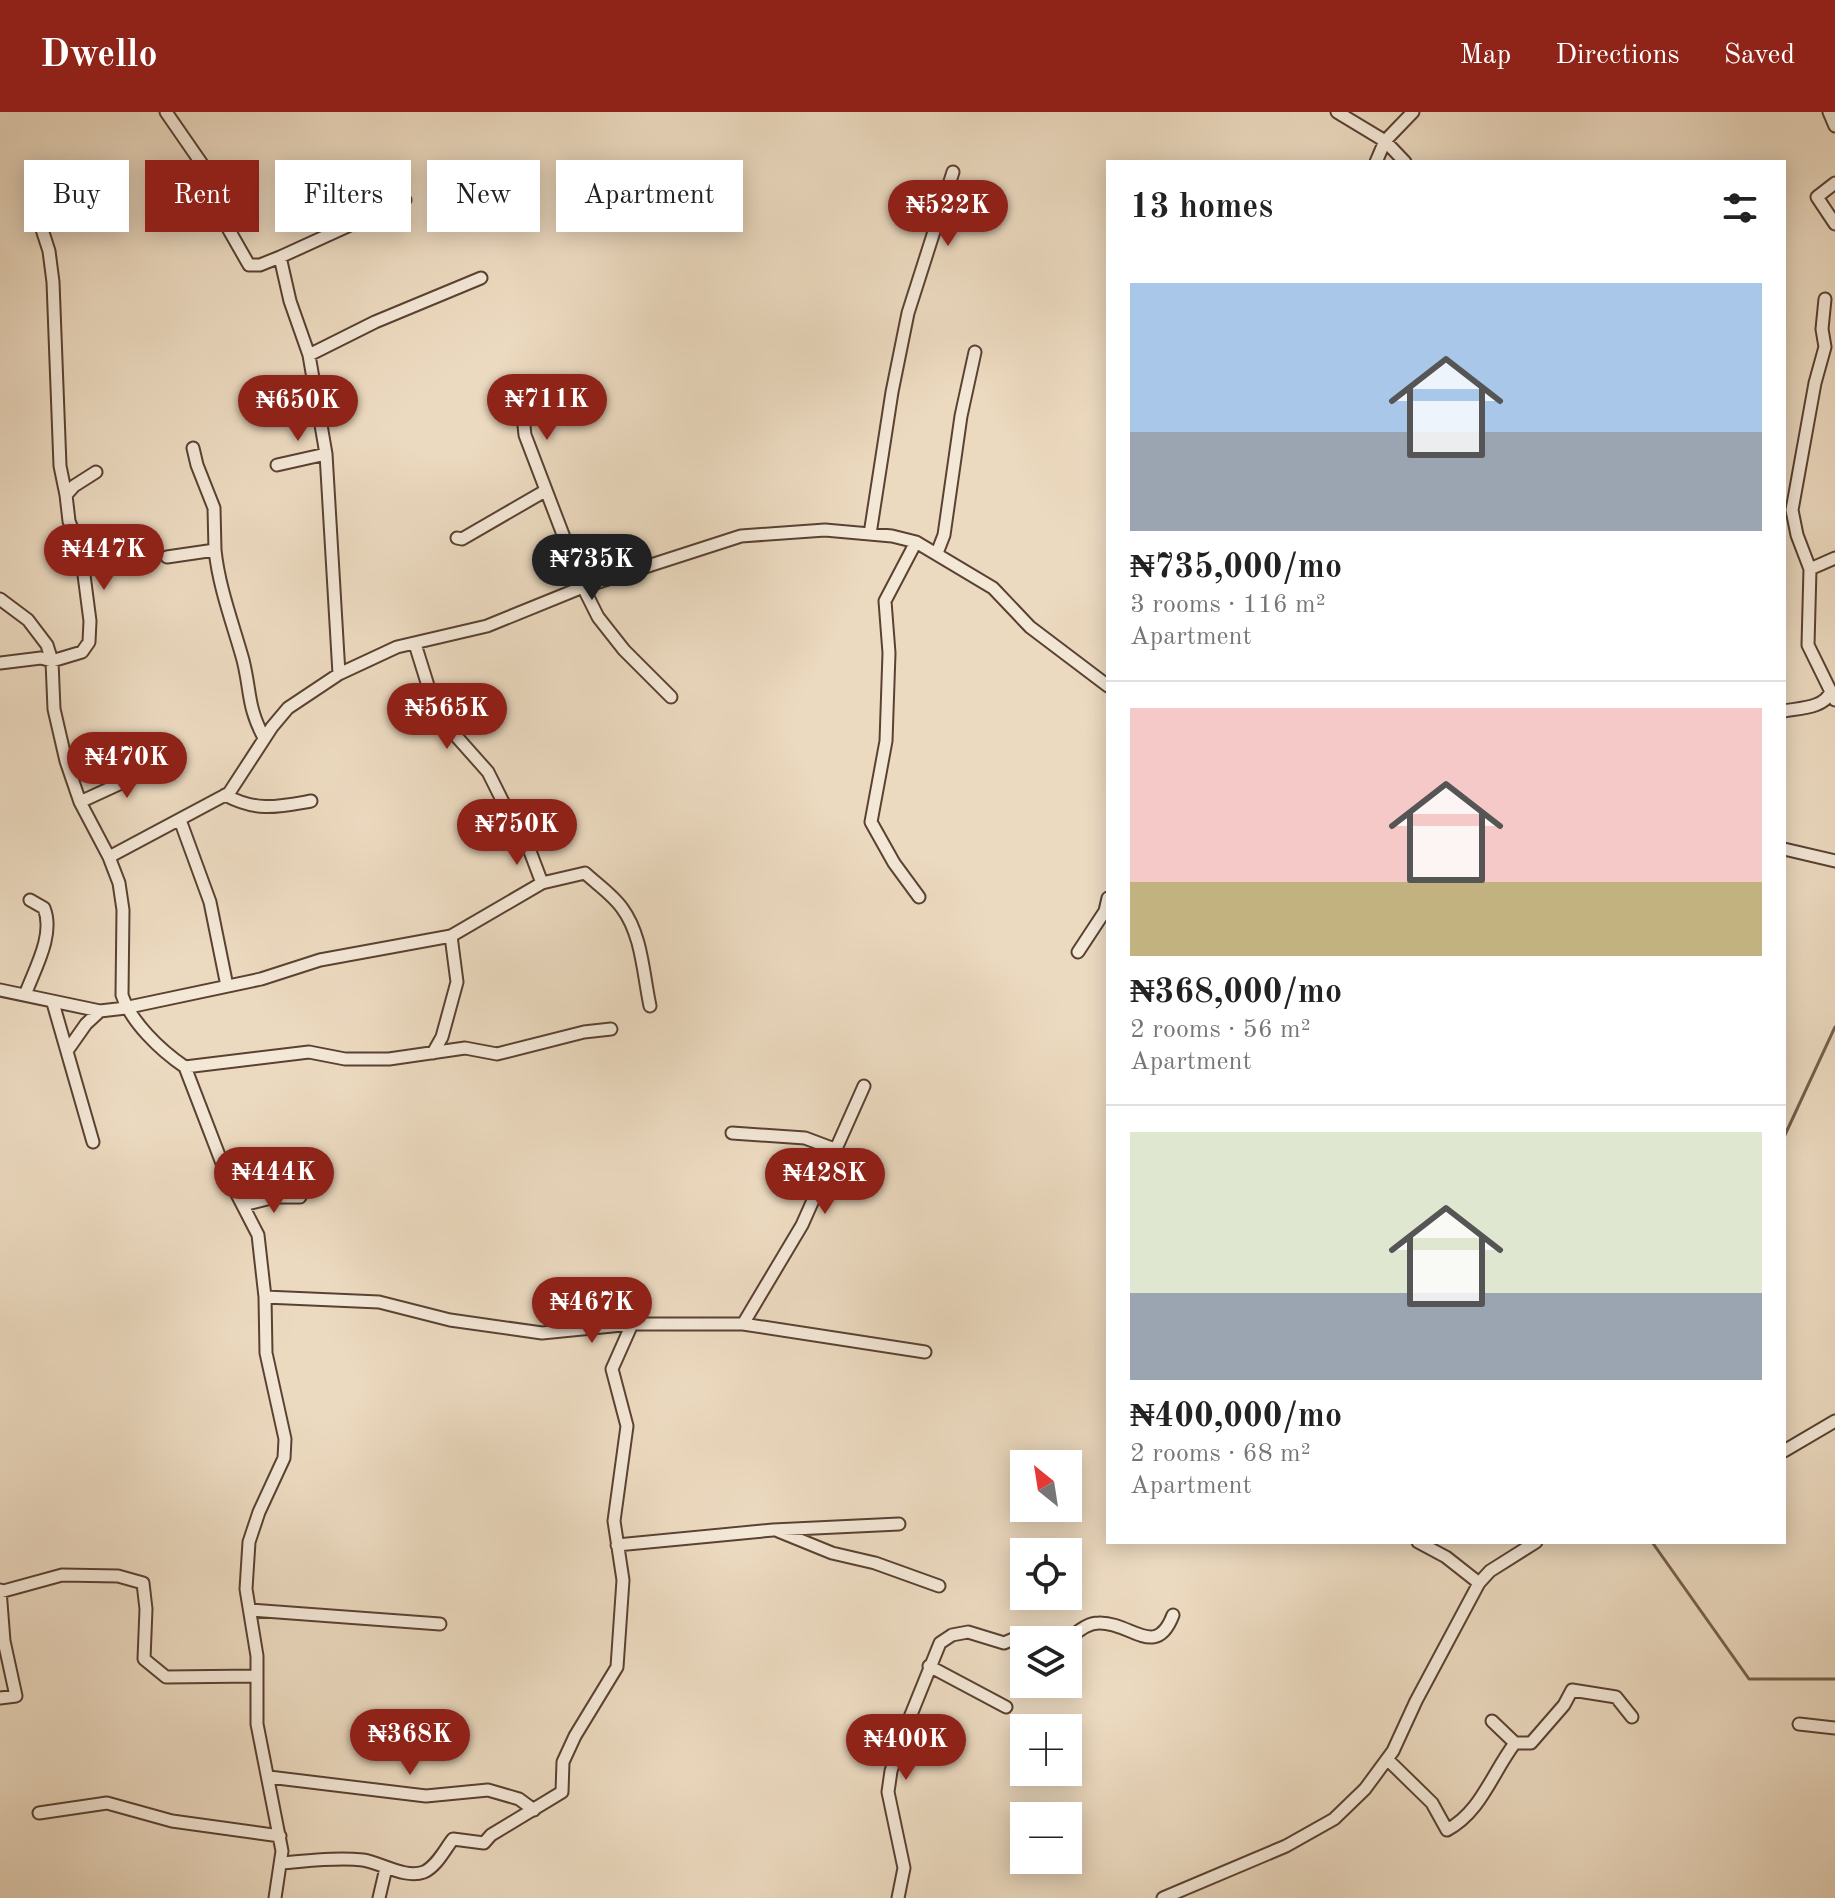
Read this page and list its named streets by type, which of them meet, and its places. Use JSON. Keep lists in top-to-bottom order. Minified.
{"north":"top left","page":{"header":"Dwello","nav":["Map","Directions","Saved"],"chip":["Buy","Rent","Filters","New","Apartment"],"heading":"13 homes","price":["₦522K","₦711K","₦650K","₦447K","₦735K","₦565K","₦470K","₦750K","₦444K","₦428K","₦467K","₦368K","₦400K"],"list":[{"name":"₦735,000/mo","note":"3 rooms · 116 m² · Apartment"},{"name":"₦368,000/mo","note":"2 rooms · 56 m² · Apartment"},{"name":"₦400,000/mo","note":"2 rooms · 68 m² · Apartment"}],"map_buttons":["+","−"]}}
